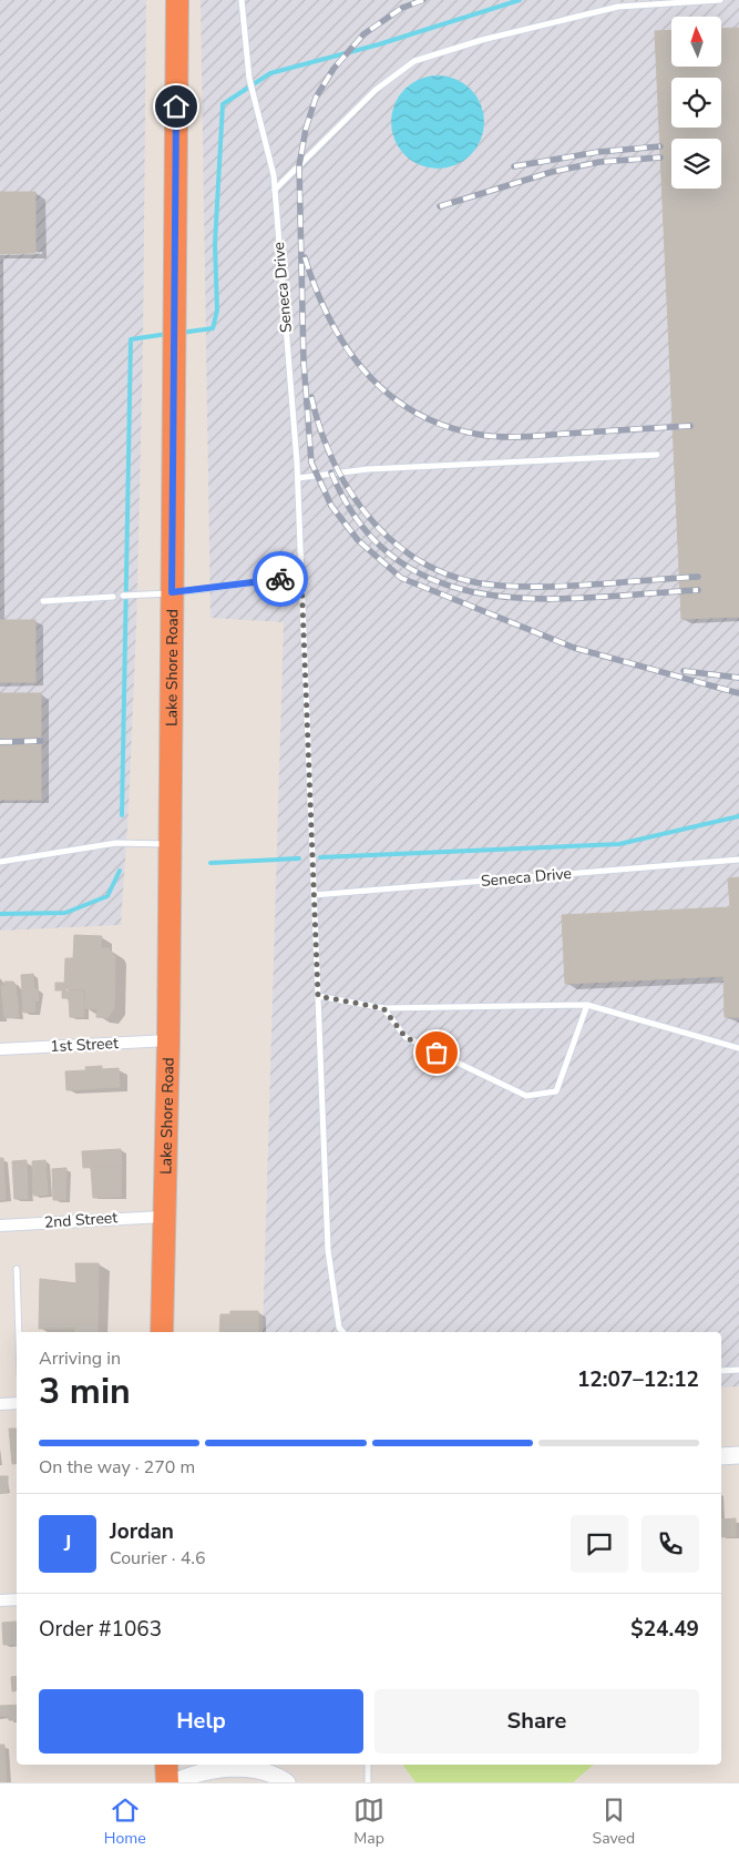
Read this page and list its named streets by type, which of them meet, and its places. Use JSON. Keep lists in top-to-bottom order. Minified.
{"streets":{"highway":["Lake Shore Road"],"street":["1st Street","2nd Street"],"lane":["Seneca Drive"]},"crossings":[["Lake Shore Road","1st Street"],["Lake Shore Road","2nd Street"]],"north":"top","page":{"heading":["3 min","Arriving in","12:07–12:12"],"panel":["Jordan","Courier · 4.6","Order #1063","$24.49"],"bar":"On the way · 270 m","round":"J","buttons":["Help","Share"],"tabs":["Home","Map","Saved"]}}
